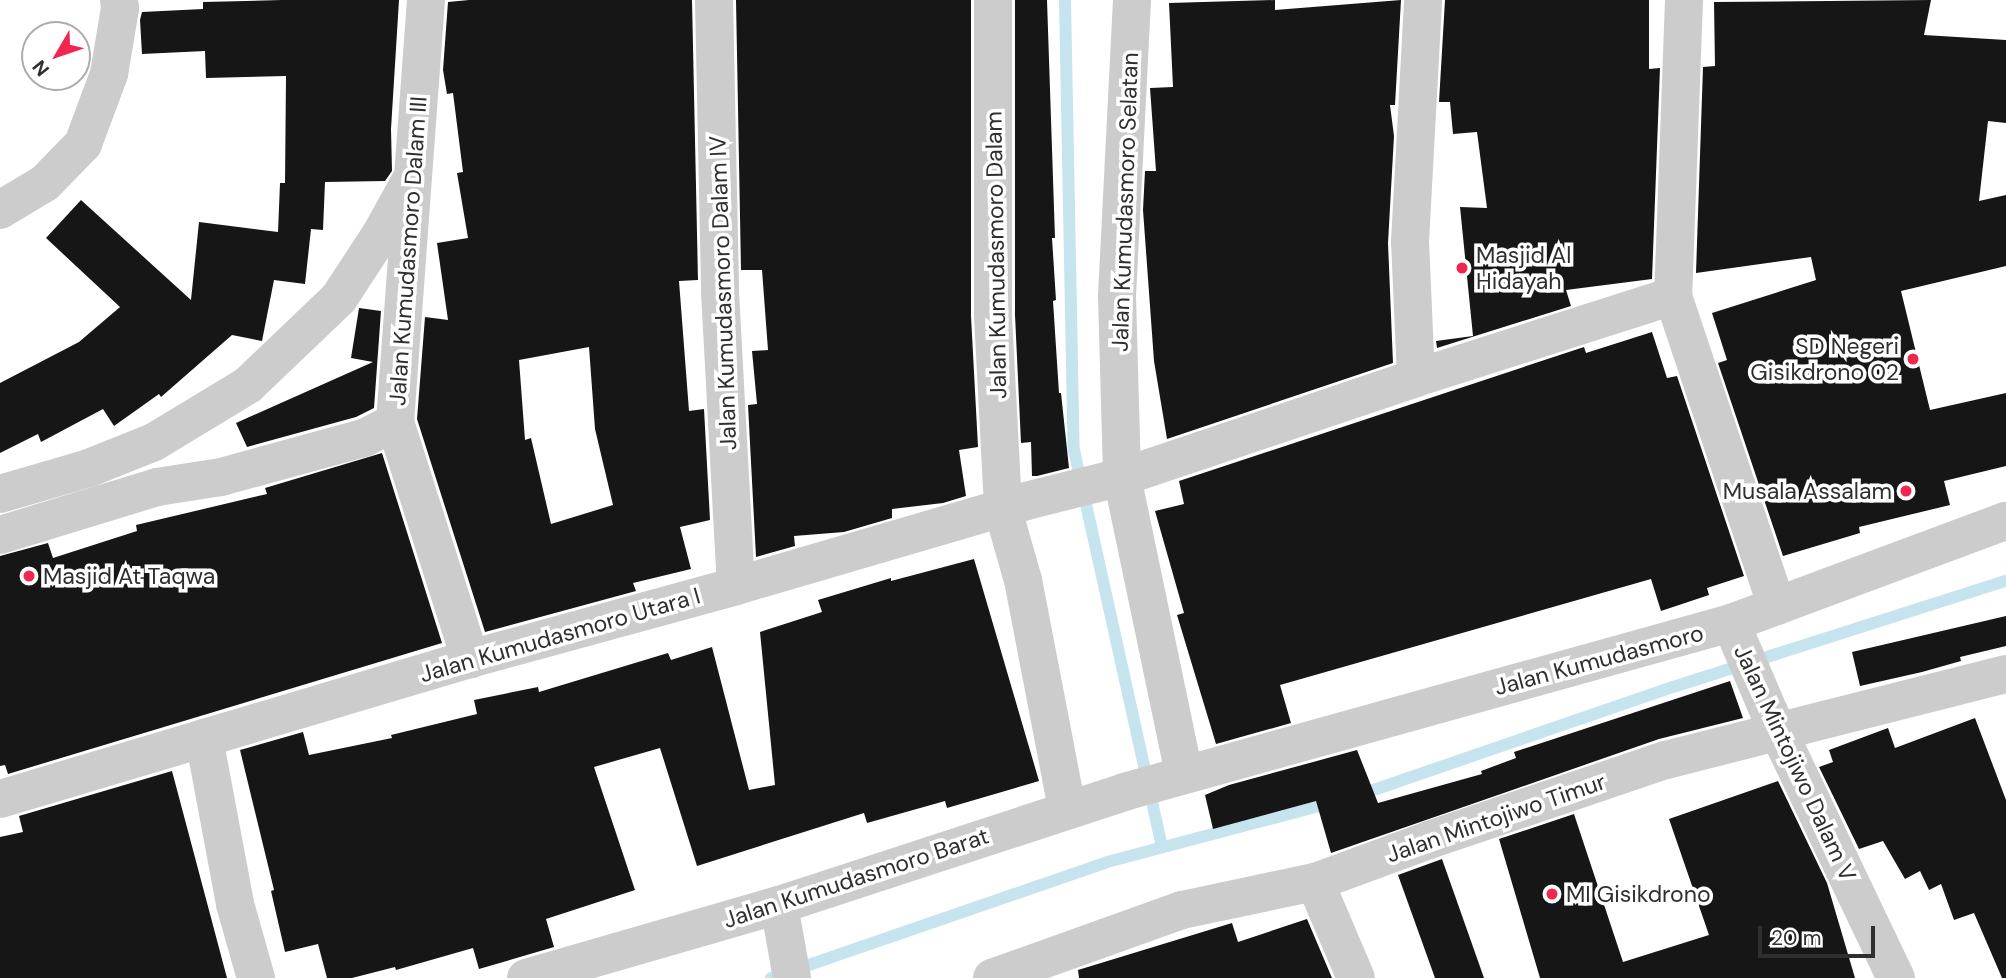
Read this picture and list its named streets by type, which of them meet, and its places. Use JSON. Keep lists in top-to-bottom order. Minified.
{"streets":{"street":["Jalan Kumudasmoro Selatan","Jalan Kumudasmoro Dalam III","Jalan Kumudasmoro Dalam","Jalan Kumudasmoro Dalam IV","Jalan Kumudasmoro Utara I","Jalan Kumudasmoro","Jalan Mintojiwo Dalam V","Jalan Mintojiwo Timur","Jalan Kumudasmoro Barat"]},"crossings":[["Jalan Kumudasmoro Selatan","Jalan Kumudasmoro Utara I"],["Jalan Kumudasmoro Selatan","Jalan Kumudasmoro"],["Jalan Kumudasmoro Selatan","Jalan Kumudasmoro Barat"],["Jalan Kumudasmoro Dalam III","Jalan Kumudasmoro Utara I"],["Jalan Kumudasmoro Dalam","Jalan Kumudasmoro Utara I"],["Jalan Kumudasmoro Dalam","Jalan Kumudasmoro Barat"],["Jalan Kumudasmoro Dalam IV","Jalan Kumudasmoro Utara I"],["Jalan Kumudasmoro","Jalan Mintojiwo Dalam V"],["Jalan Kumudasmoro","Jalan Kumudasmoro Barat"],["Jalan Mintojiwo Dalam V","Jalan Mintojiwo Timur"]],"places":["Masjid Al Hidayah","SD Negeri Gisikdrono 02","Musala Assalam","Masjid At Taqwa","MI Gisikdrono"],"scale_bar":"20 m","north":"bottom left"}
